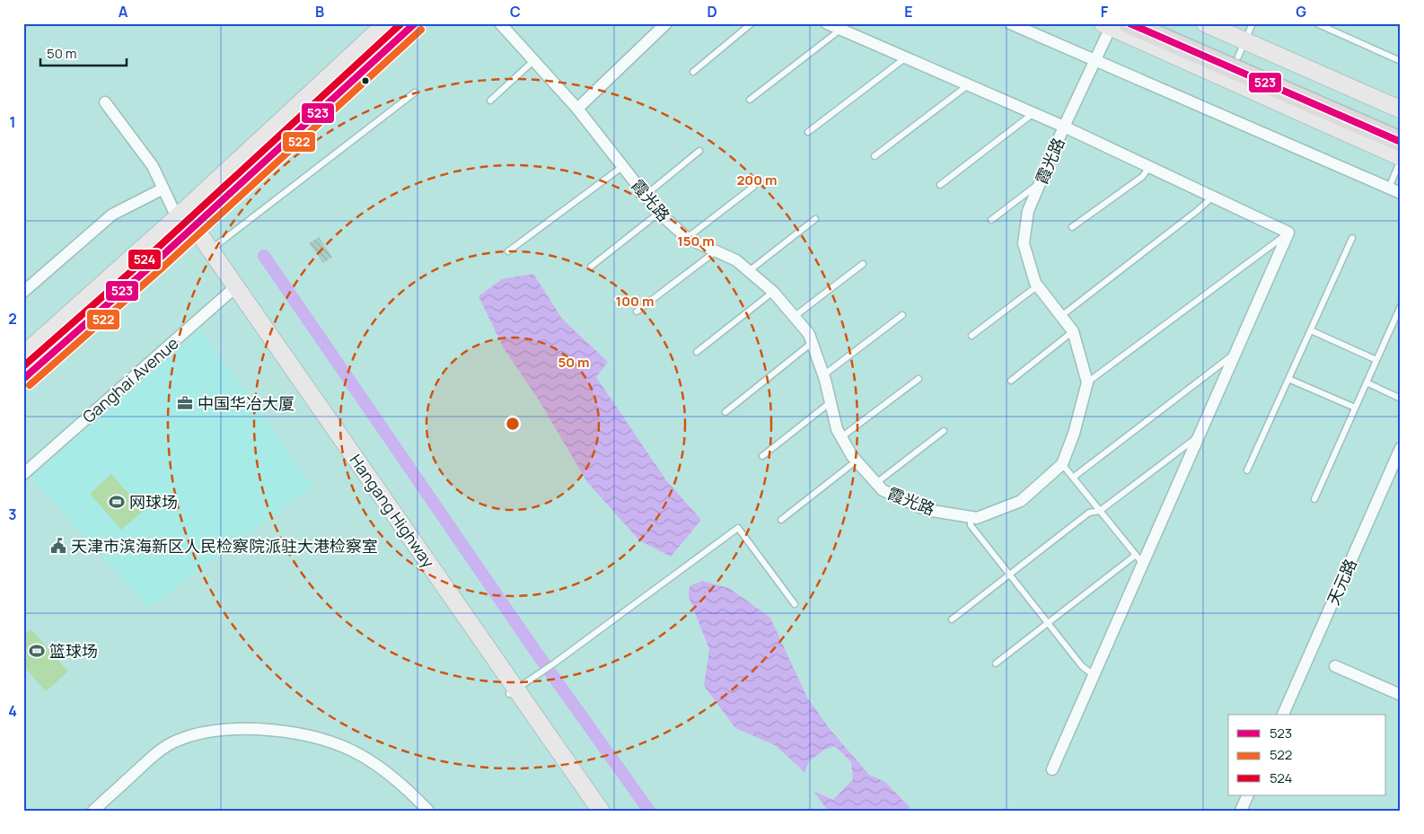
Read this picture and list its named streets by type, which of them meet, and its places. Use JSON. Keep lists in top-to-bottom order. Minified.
{"streets":{"main road":["Hangang Highway"],"street":["霞光路","Ganghai Avenue","天元路"]},"crossings":[["Ganghai Avenue","Hangang Highway"]],"places":{"office":["中国华冶大厦"],"sports":["网球场","篮球场"],"public building":["天津市滨海新区人民检察院派驻大港检察室"]},"lines":["transit line 523","transit line 524","transit line 522"],"legend":["523","522","524"],"scale_bar":"50 m","grid":{"columns":["A","B","C","D","E","F","G"],"rows":["1","2","3","4"]},"rings":["200 m","150 m","100 m","50 m"]}
